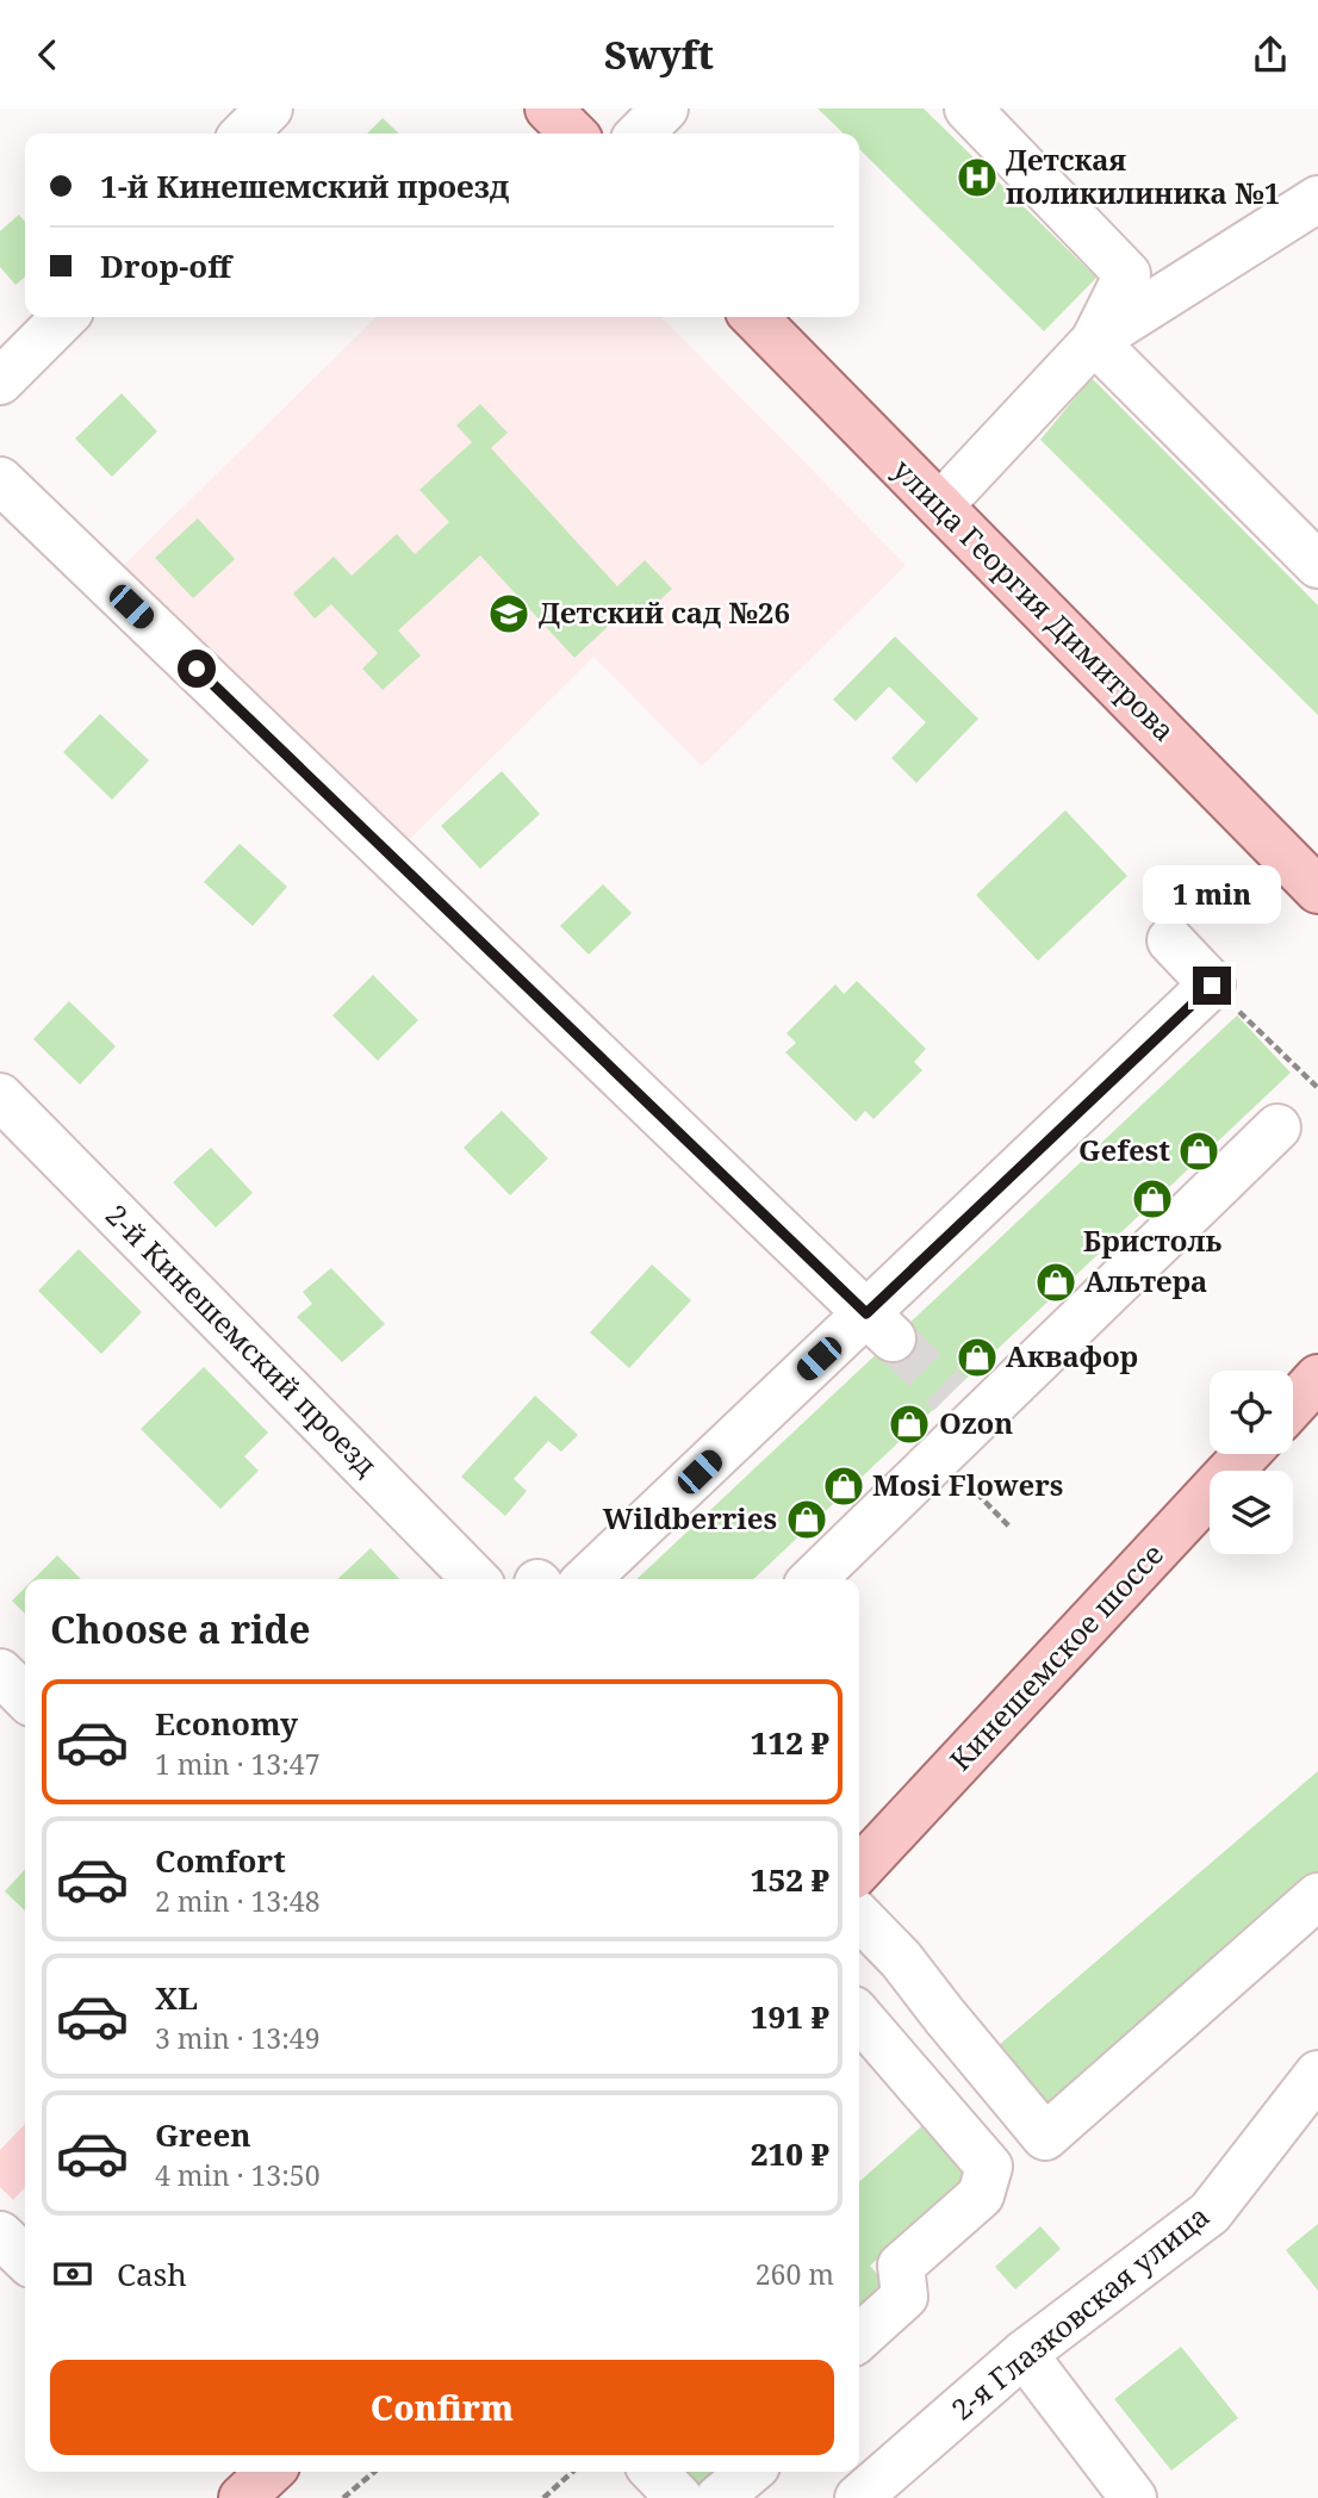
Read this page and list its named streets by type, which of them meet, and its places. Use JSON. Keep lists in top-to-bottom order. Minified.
{"streets":{"main road":["улица Георгия Димитрова","Кинешемское шоссе"],"street":["2-й Кинешемский проезд","2-я Глазковская улица"]},"places":{"hospital":["Детская поликилиника №1"],"school or university":["Детский сад №26"],"shop":["Gefest","Бристоль","Альтера","Аквафор","Ozon","Mosi Flowers","Wildberries"]},"page":{"header":"Swyft","banner":["1-й Кинешемский проезд","Drop-off"],"bubble":"1 min","heading":"Choose a ride","list":[{"name":"Economy","note":"1 min · 13:47","value":"112 ₽"},{"name":"Comfort","note":"2 min · 13:48","value":"152 ₽"},{"name":"XL","note":"3 min · 13:49","value":"191 ₽"},{"name":"Green","note":"4 min · 13:50","value":"210 ₽"}],"pay":["Cash","260 m"],"buttons":"Confirm"}}
